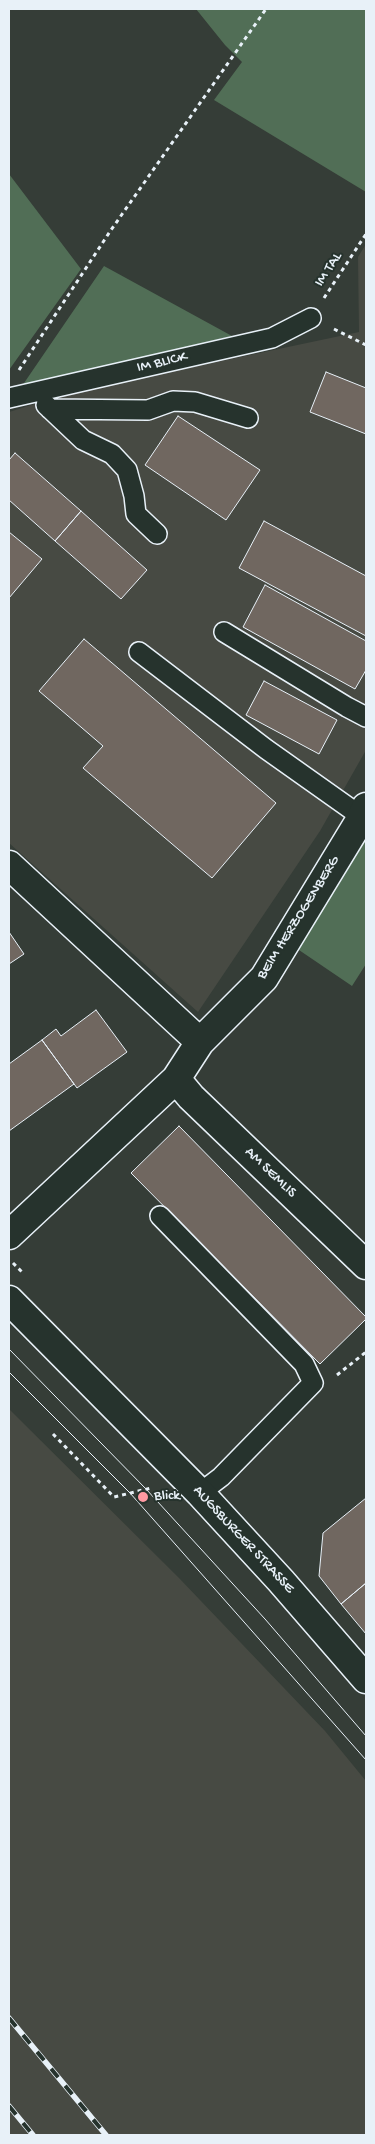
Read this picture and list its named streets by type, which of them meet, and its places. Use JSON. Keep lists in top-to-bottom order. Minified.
{"streets":{"street":["BEIM HERZOGENBERG","AM SEMLIS","AUGSBURGER STRASSE"],"lane":["IM BLICK"],"path":["IM TAL"]},"crossings":[["IM TAL","IM BLICK"],["BEIM HERZOGENBERG","AM SEMLIS"]],"places":["Blick"]}
